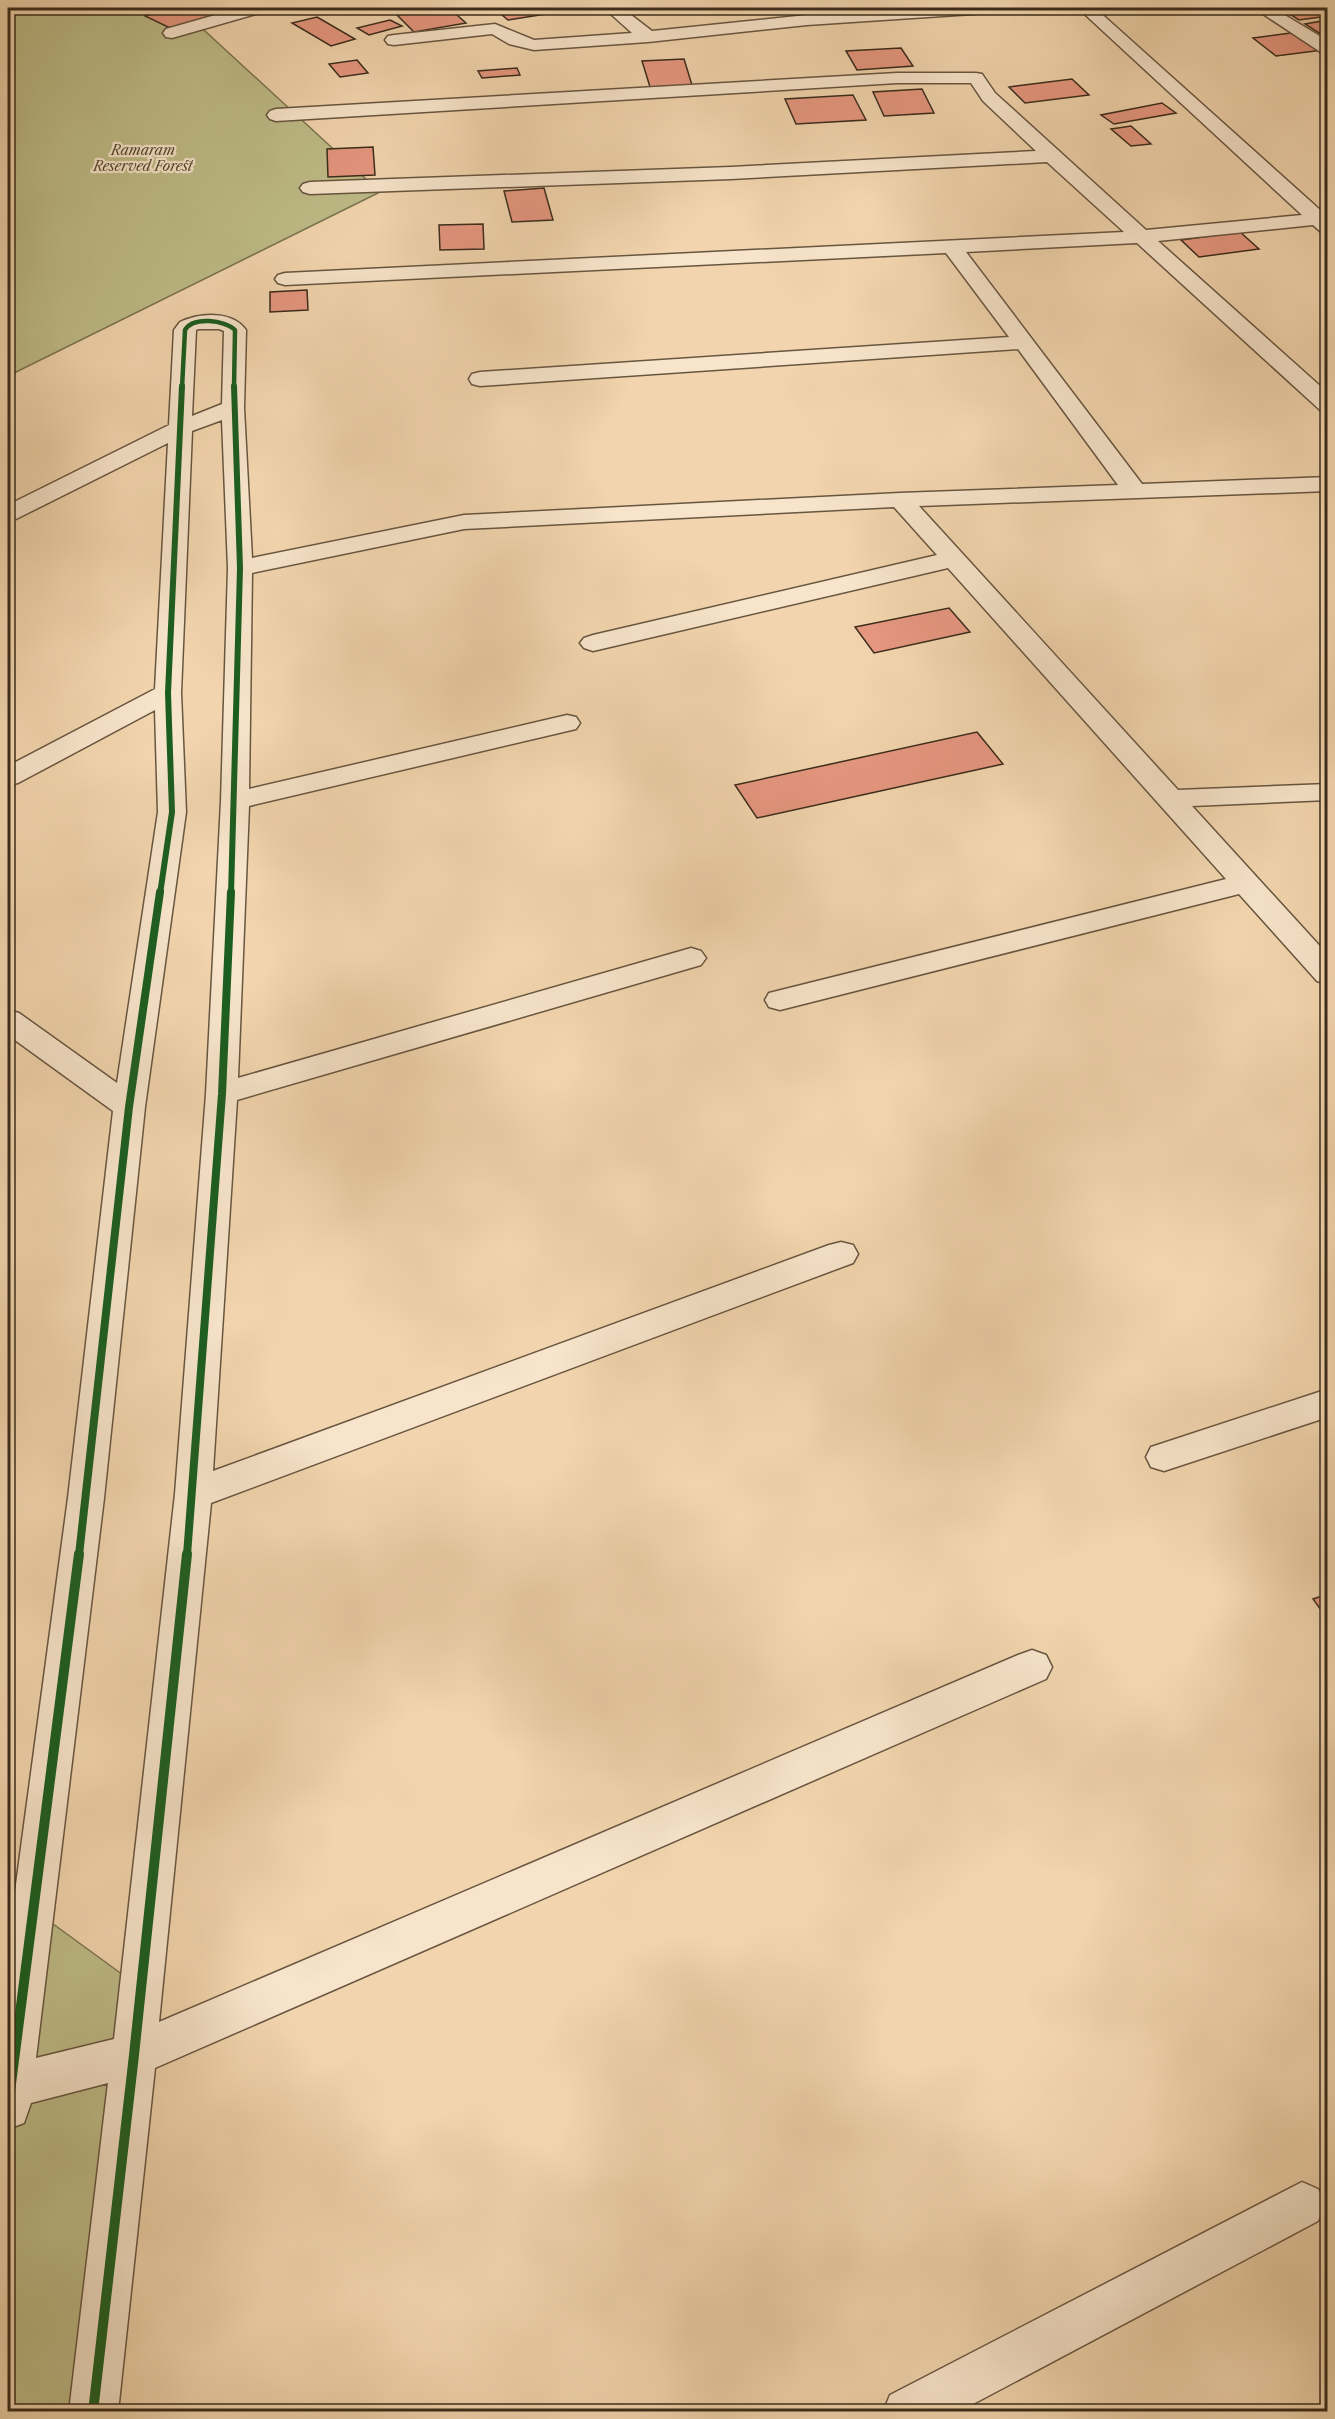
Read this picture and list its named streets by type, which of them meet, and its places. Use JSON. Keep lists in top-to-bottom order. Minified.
{"parks":["Ramaram Reserved Forest"]}
